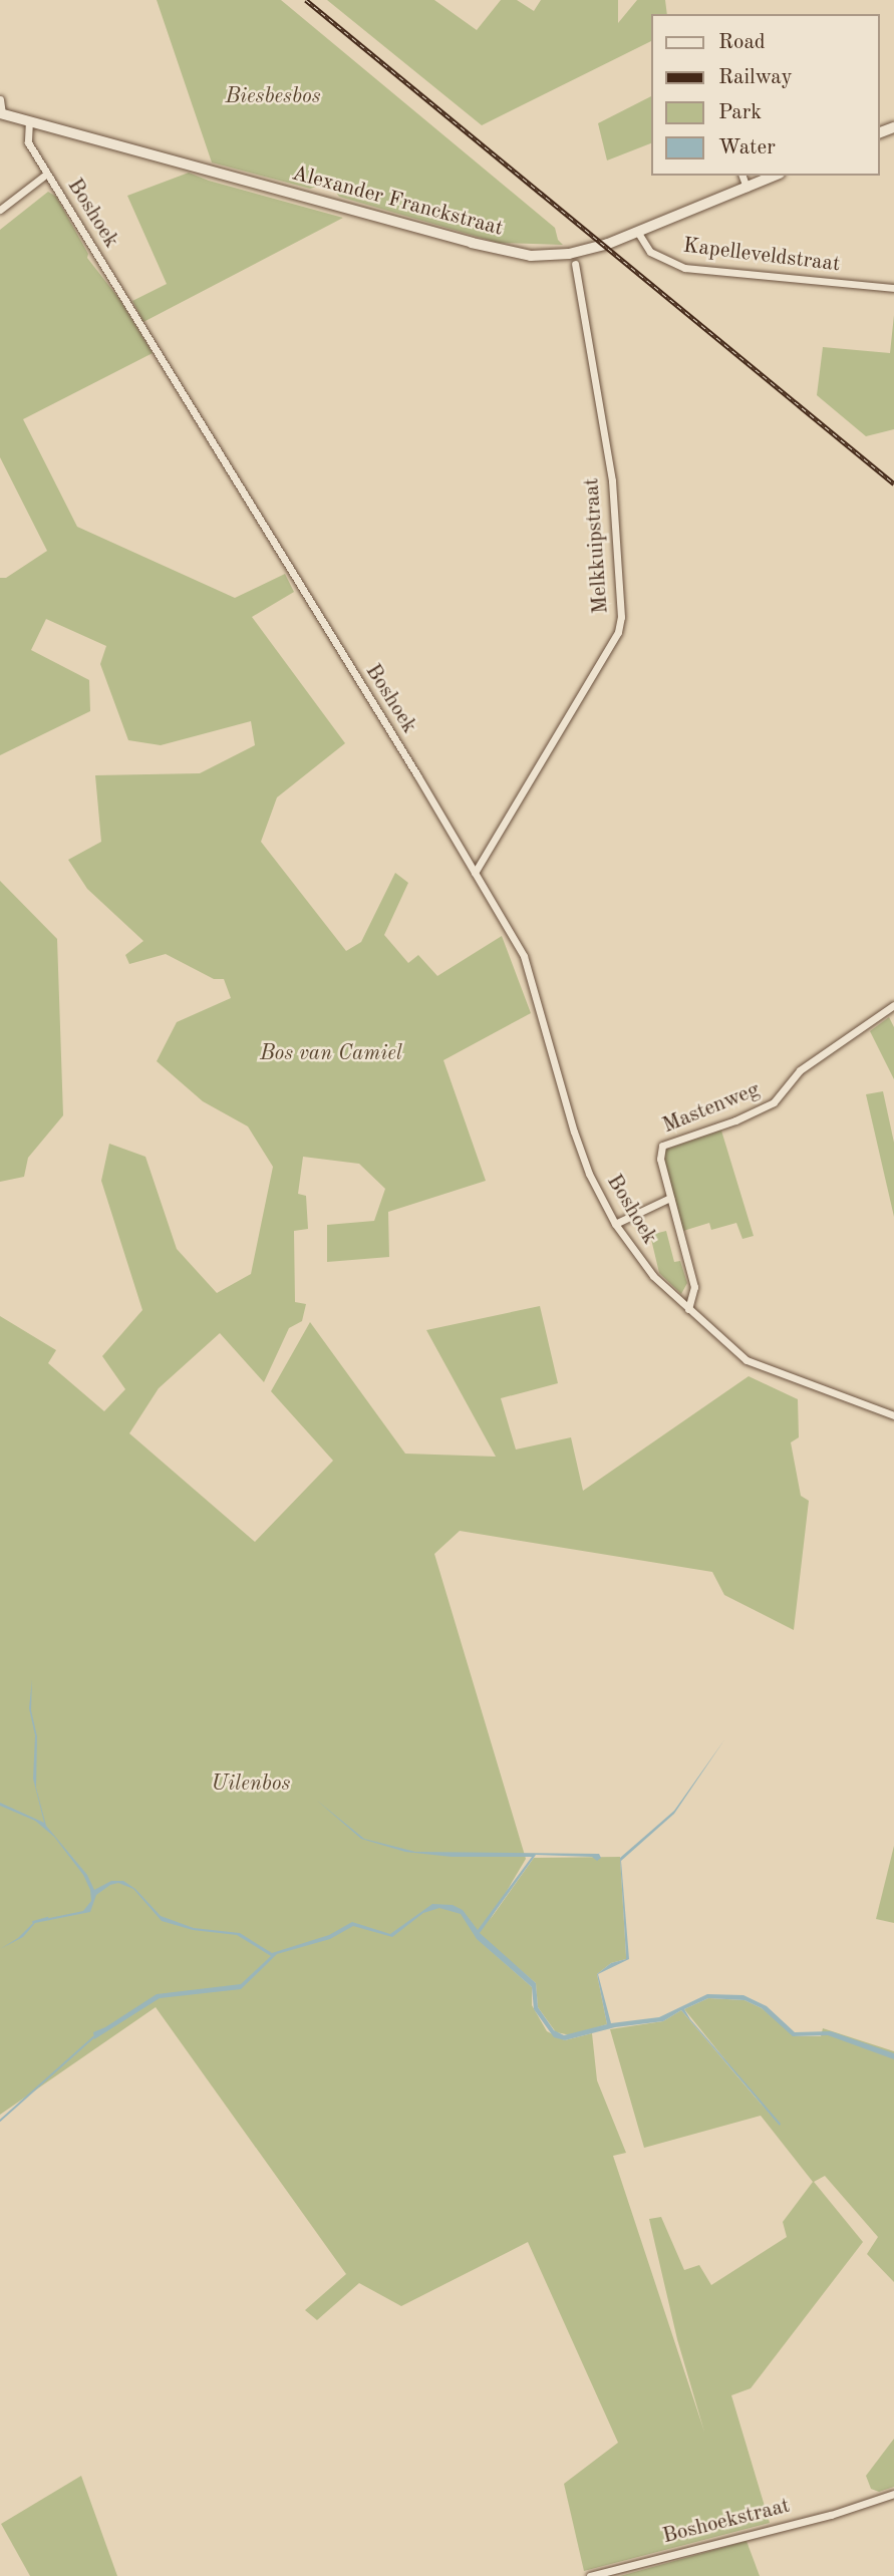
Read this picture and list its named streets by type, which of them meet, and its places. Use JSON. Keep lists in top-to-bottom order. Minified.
{"streets":{"street":["Alexander Franckstraat","Boshoek","Kapelleveldstraat","Melkkuipstraat","Mastenweg","Boshoekstraat"]},"crossings":[["Alexander Franckstraat","Boshoek"],["Alexander Franckstraat","Kapelleveldstraat"],["Boshoek","Melkkuipstraat"],["Boshoek","Mastenweg"]],"parks":["Biesbesbos","Bos van Camiel","Uilenbos"],"legend":["Road","Railway","Park","Water"]}
